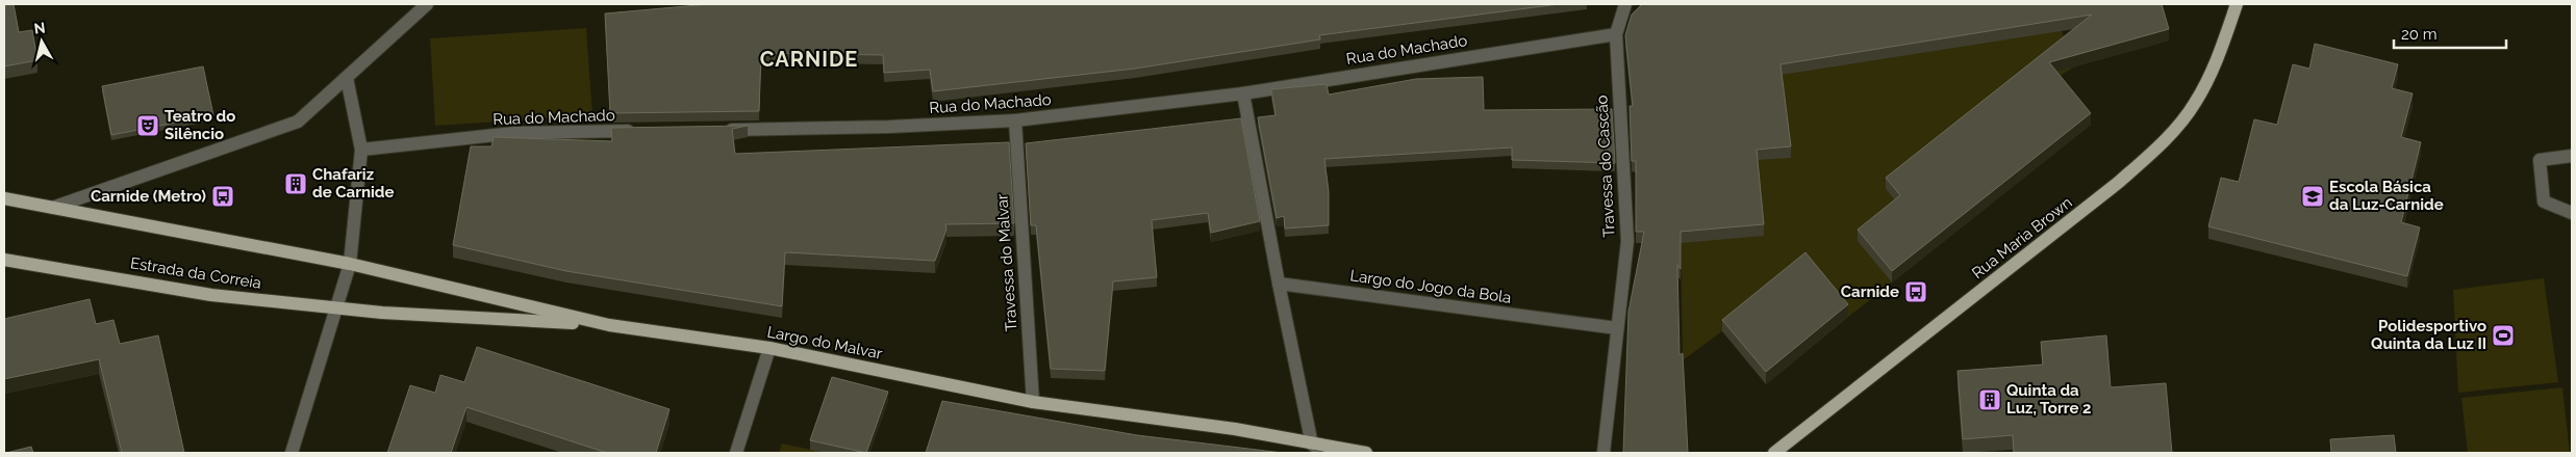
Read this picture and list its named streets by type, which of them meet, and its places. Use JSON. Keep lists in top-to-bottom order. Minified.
{"streets":{"main road":["Rua Maria Brown","Estrada da Correia","Largo do Malvar"],"street":["Rua do Machado","Travessa do Cascão","Travessa do Malvar","Largo do Jogo da Bola"]},"crossings":[["Rua do Machado","Travessa do Cascão"],["Rua do Machado","Travessa do Malvar"],["Travessa do Cascão","Largo do Jogo da Bola"],["Travessa do Malvar","Largo do Malvar"],["Estrada da Correia","Largo do Malvar"]],"districts":["CARNIDE"],"places":{"theatre":["Teatro do Silêncio"],"building":["Chafariz de Carnide","Quinta da Luz, Torre 2"],"bus stop":["Carnide (Metro)","Carnide"],"school or university":["Escola Básica da Luz-Carnide"],"sports":["Polidesportivo Quinta da Luz II"]},"scale_bar":"20 m","north":"top"}
